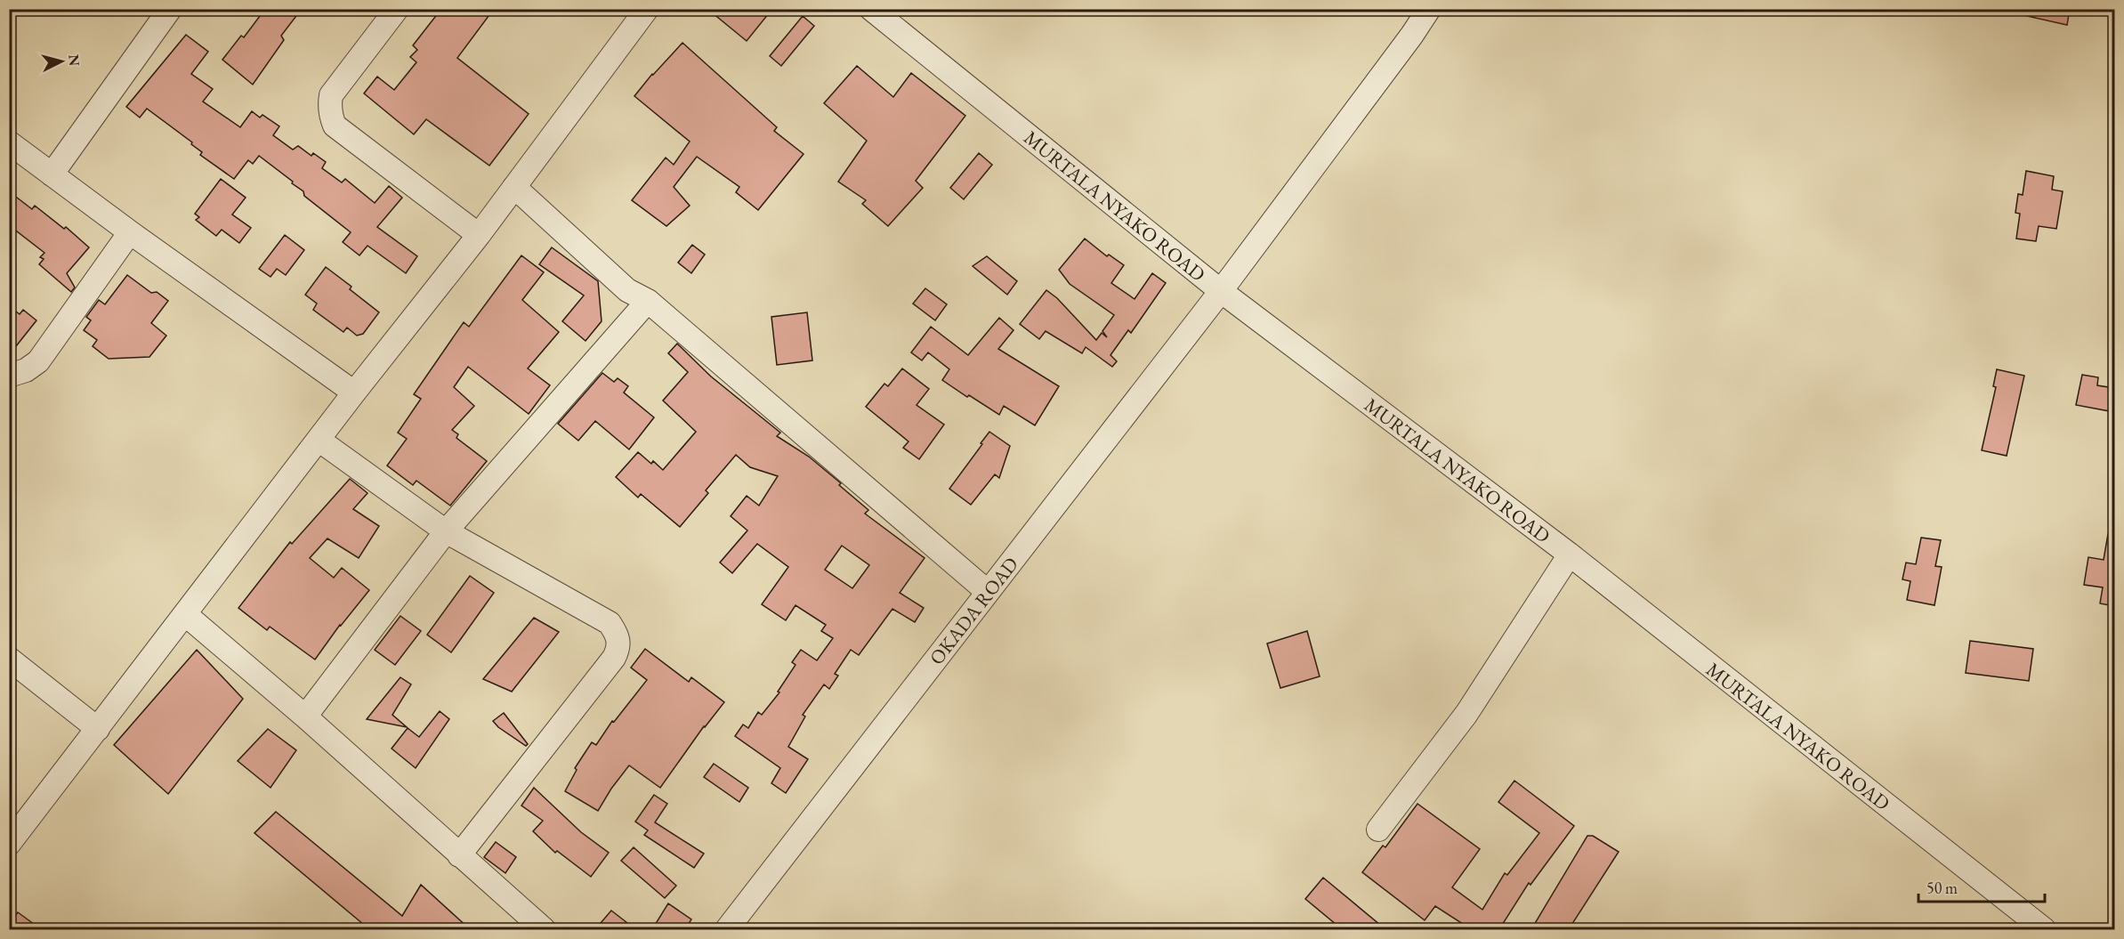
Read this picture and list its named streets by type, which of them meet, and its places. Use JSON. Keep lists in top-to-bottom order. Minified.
{"streets":{"street":["MURTALA NYAKO ROAD","OKADA ROAD"]},"crossings":[["MURTALA NYAKO ROAD","OKADA ROAD"]],"scale_bar":"50 m","north":"right"}
